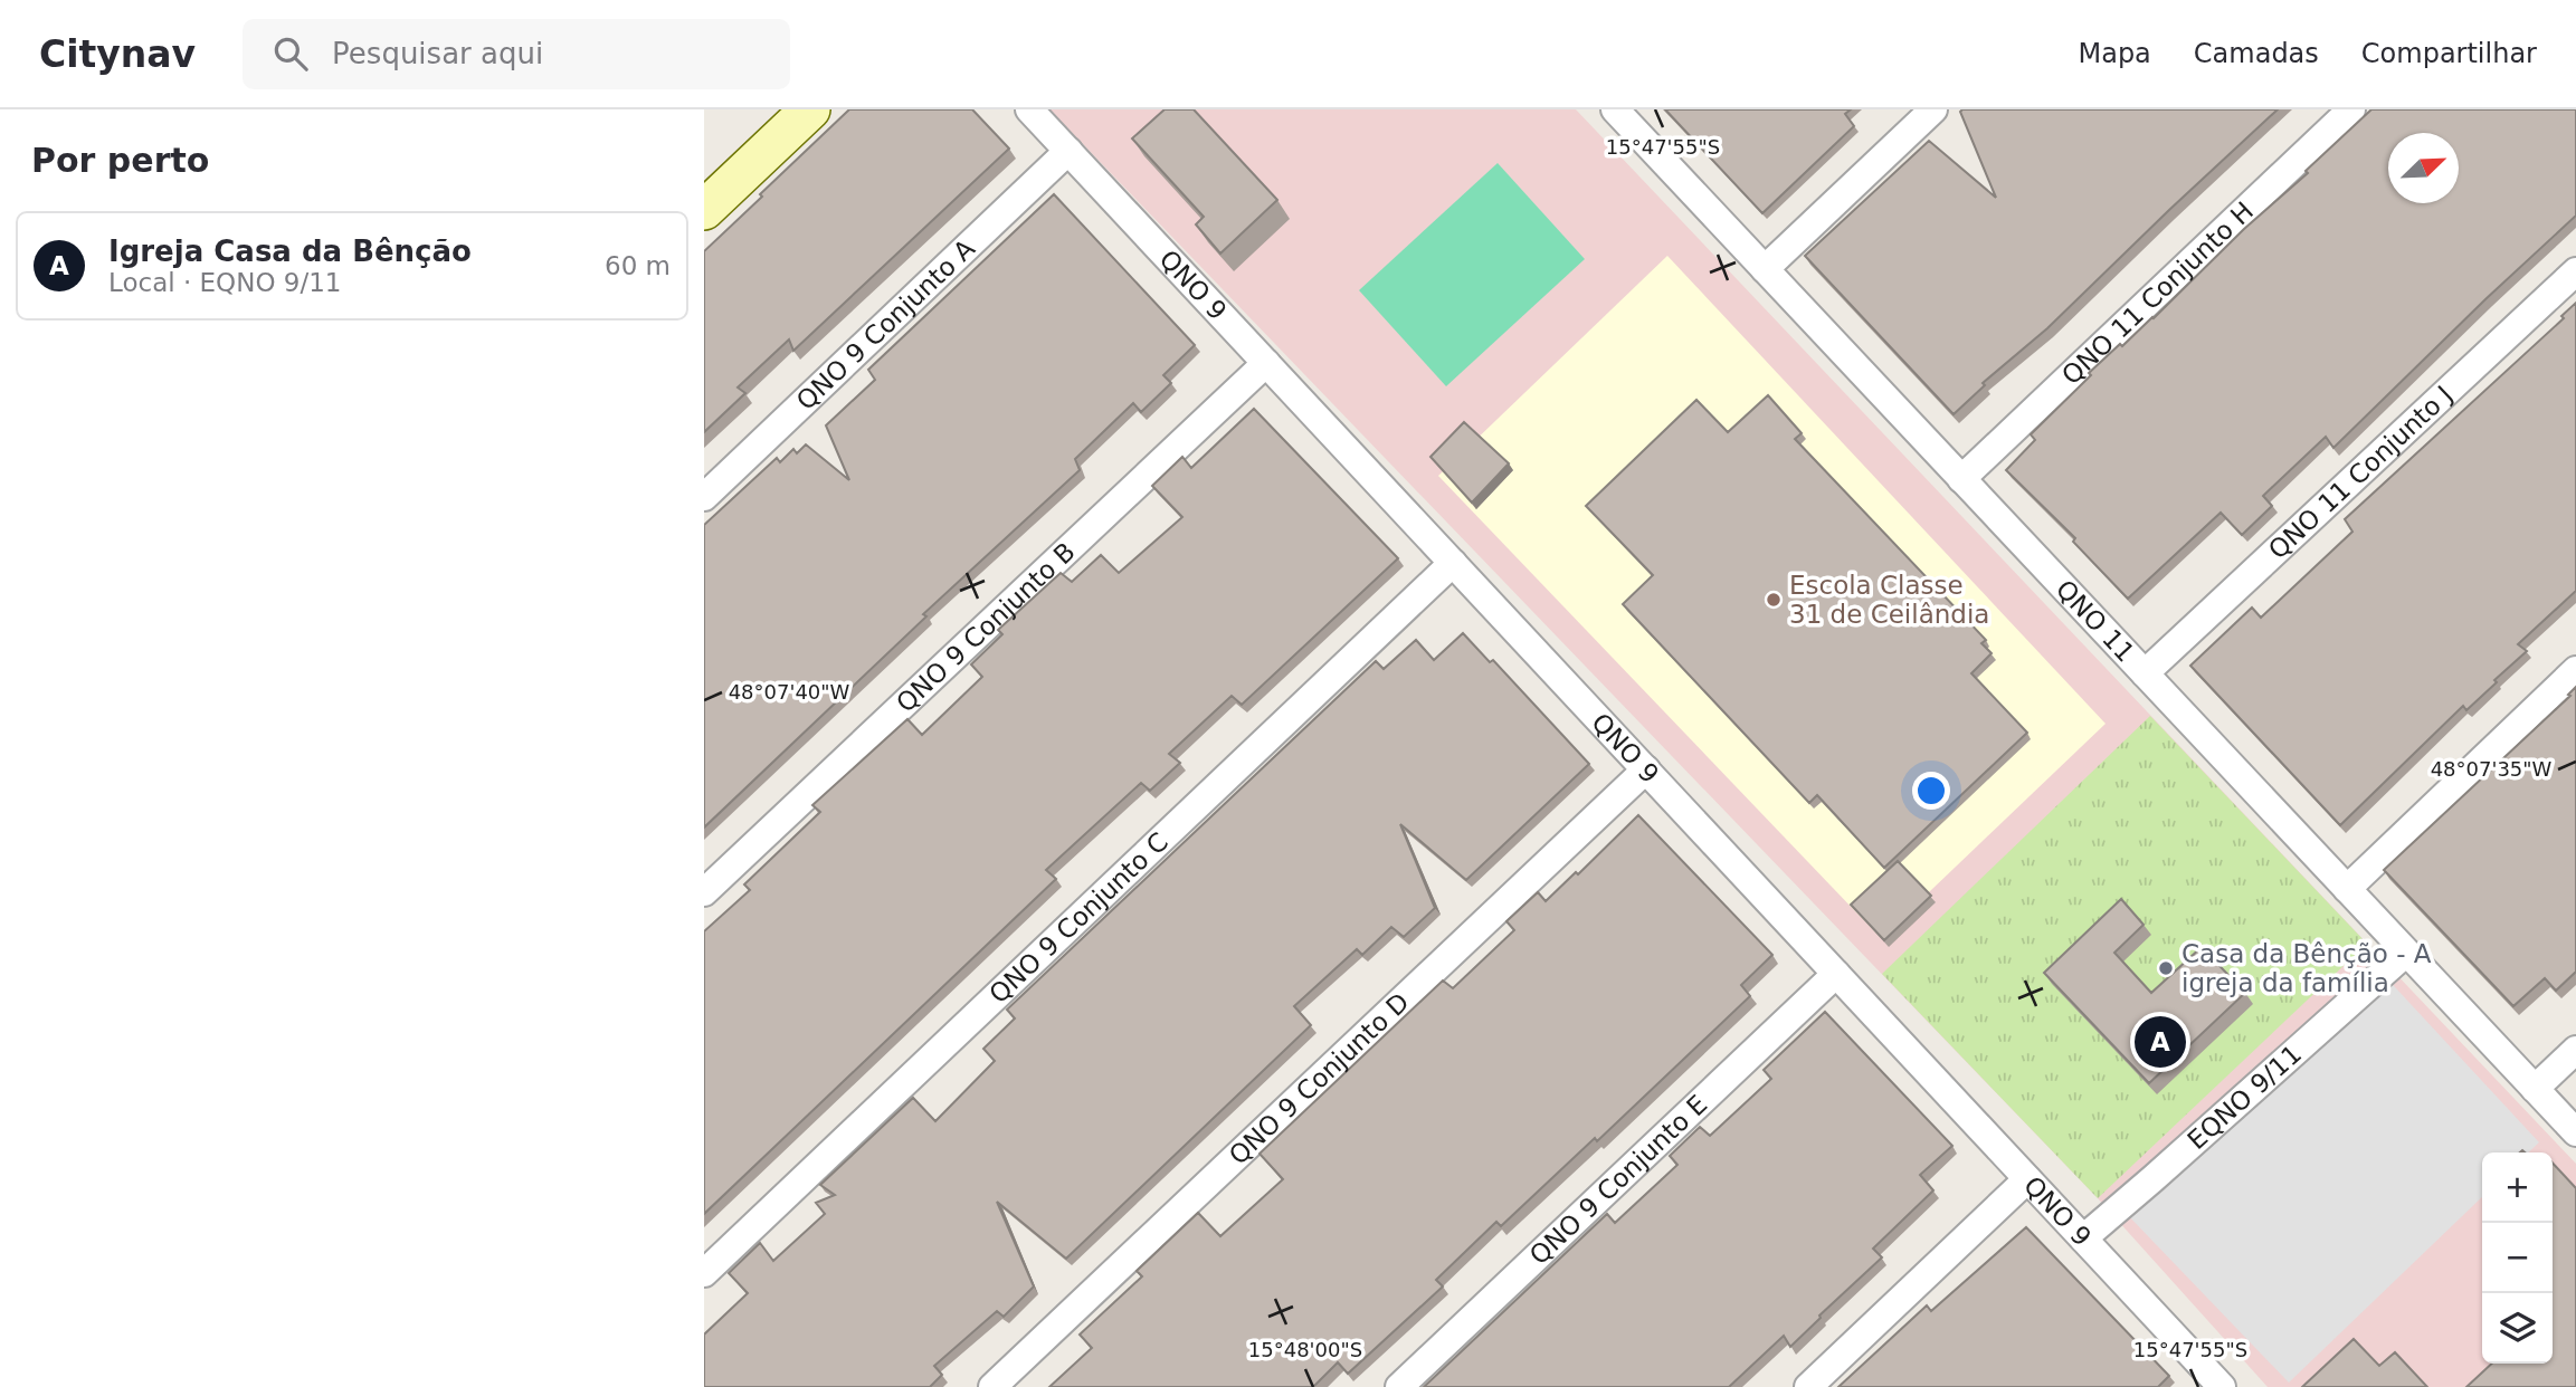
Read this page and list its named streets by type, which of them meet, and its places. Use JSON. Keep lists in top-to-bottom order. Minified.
{"streets":{"street":["QNO 9","QNO 11 Conjunto H","QNO 9 Conjunto A","QNO 11 Conjunto J","QNO 11","QNO 9 Conjunto B","QNO 9 Conjunto C","QNO 9 Conjunto D","EQNO 9/11","QNO 9 Conjunto E"]},"crossings":[["QNO 9","QNO 9 Conjunto A"],["QNO 9","QNO 9 Conjunto B"],["QNO 9","QNO 9 Conjunto C"],["QNO 9","QNO 9 Conjunto D"],["QNO 9","EQNO 9/11"],["QNO 9","QNO 9 Conjunto E"],["QNO 11 Conjunto H","QNO 11"],["QNO 11 Conjunto J","QNO 11"],["QNO 11","EQNO 9/11"]],"places":["Escola Classe 31 de Ceilândia","Casa da Bênção - A igreja da família"],"north":"top right","page":{"header":"Citynav","search":"Pesquisar aqui","nav":["Mapa","Camadas","Compartilhar"],"heading":"Por perto","list":[{"mark":"A","name":"Igreja Casa da Bênção","note":"Local · EQNO 9/11","value":"60 m"}],"pins":"A","map_buttons":["+","−"]},"coordinates":["15°47'55\"S","48°07'40\"W","48°07'35\"W","15°48'00\"S"]}
